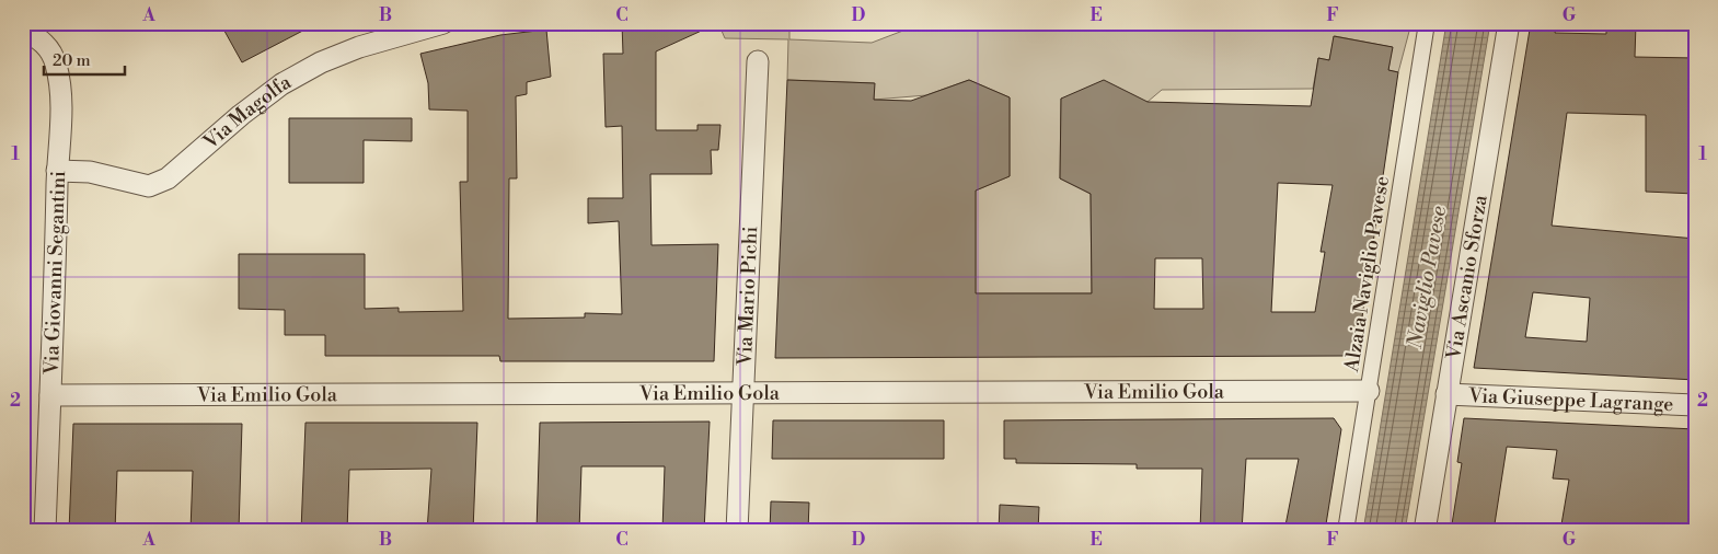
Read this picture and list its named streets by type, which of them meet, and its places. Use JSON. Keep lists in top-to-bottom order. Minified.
{"streets":{"street":["Via Magolfa","Via Giovanni Segantini","Alzaia Naviglio Pavese","Via Ascanio Sforza","Via Mario Pichi","Via Emilio Gola","Via Giuseppe Lagrange"]},"crossings":[["Via Magolfa","Via Giovanni Segantini"],["Via Giovanni Segantini","Via Emilio Gola"],["Alzaia Naviglio Pavese","Via Emilio Gola"],["Via Ascanio Sforza","Via Giuseppe Lagrange"],["Via Mario Pichi","Via Emilio Gola"]],"water":["Naviglio Pavese"],"scale_bar":"20 m","grid":{"columns":["A","B","C","D","E","F","G"],"rows":["1","2"]}}
